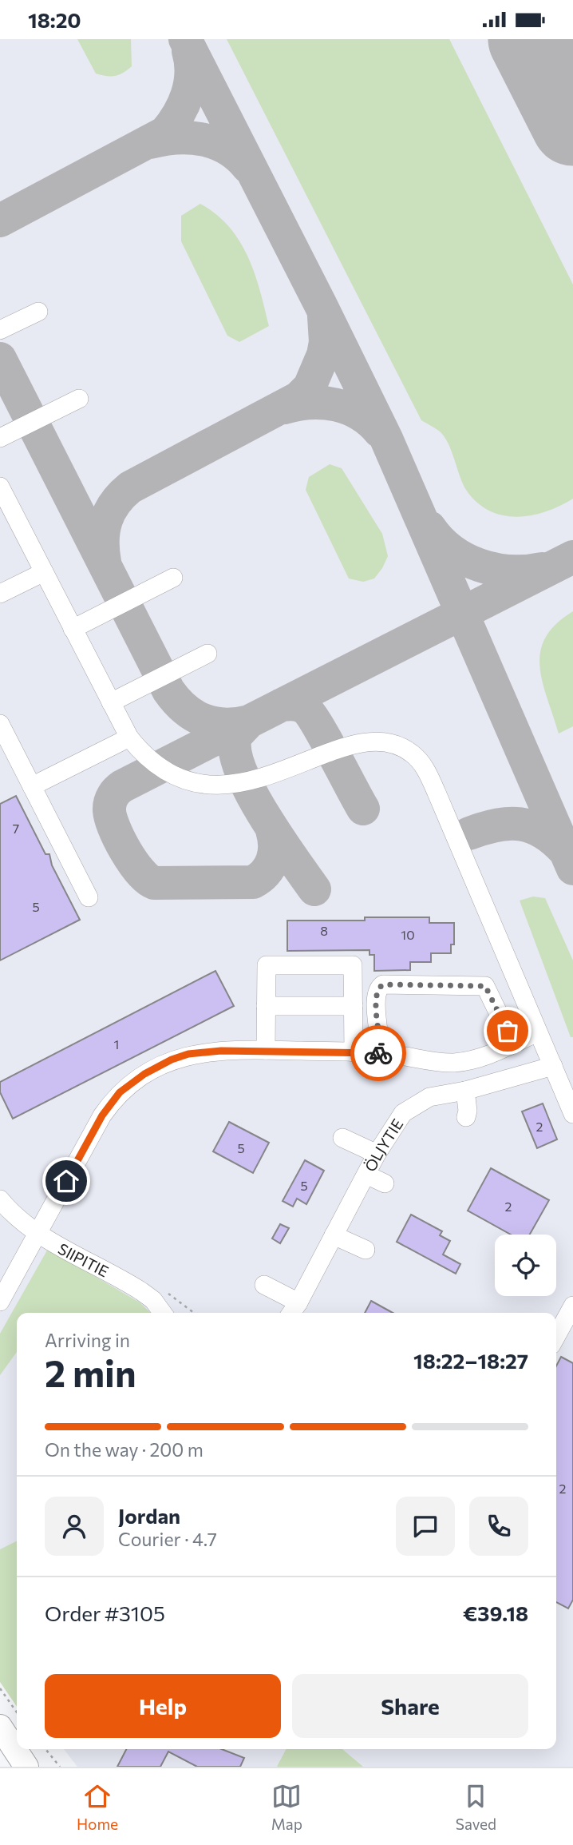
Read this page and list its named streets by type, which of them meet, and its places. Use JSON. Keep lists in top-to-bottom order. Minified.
{"streets":{"street":["ÖLJYTIE","SIIPITIE"]},"house_numbers":["7","5","8","10","1","2","5","5","2","2"],"page":{"status":"18:20","heading":["2 min","Arriving in","18:22–18:27"],"panel":["Jordan","Courier · 4.7","Order #3105","€39.18"],"bar":"On the way · 200 m","buttons":["Help","Share"],"tabs":["Home","Map","Saved"]}}
